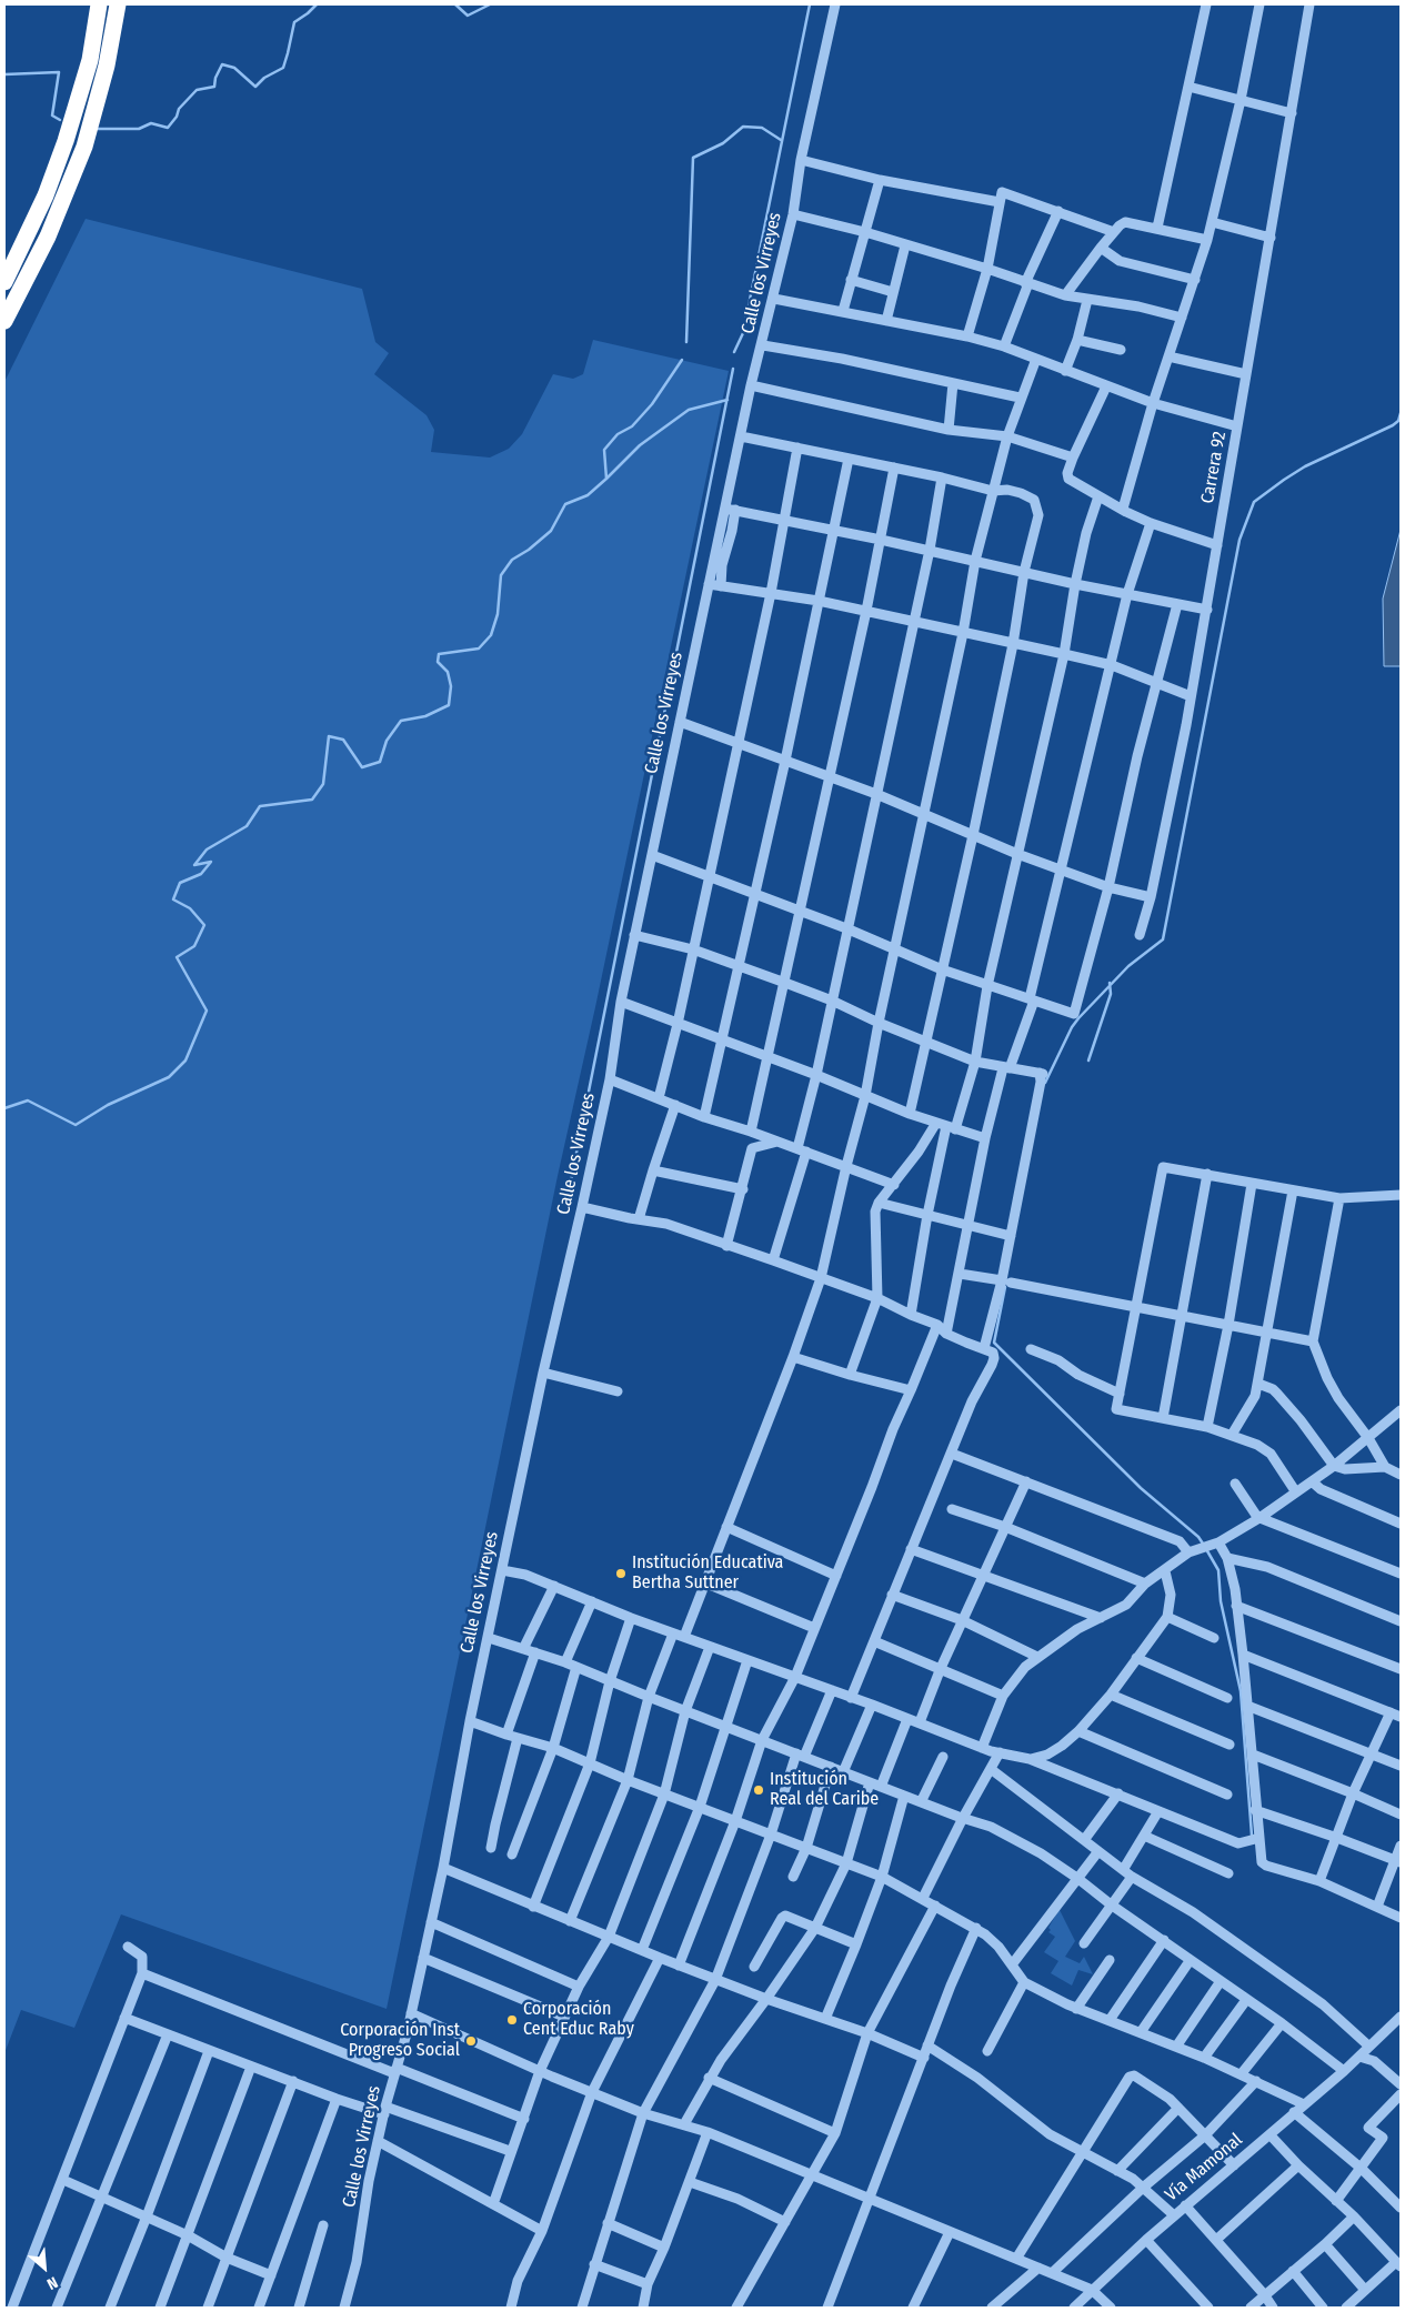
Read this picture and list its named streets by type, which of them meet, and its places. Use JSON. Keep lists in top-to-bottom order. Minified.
{"streets":{"street":["Calle los Virreyes","Carrera 92","Vía Mamonal"]},"places":["Institución Educativa Bertha Suttner","Institución Real del Caribe","Corporación Cent Educ Raby","Corporación Inst Progreso Social"],"north":"bottom right"}
